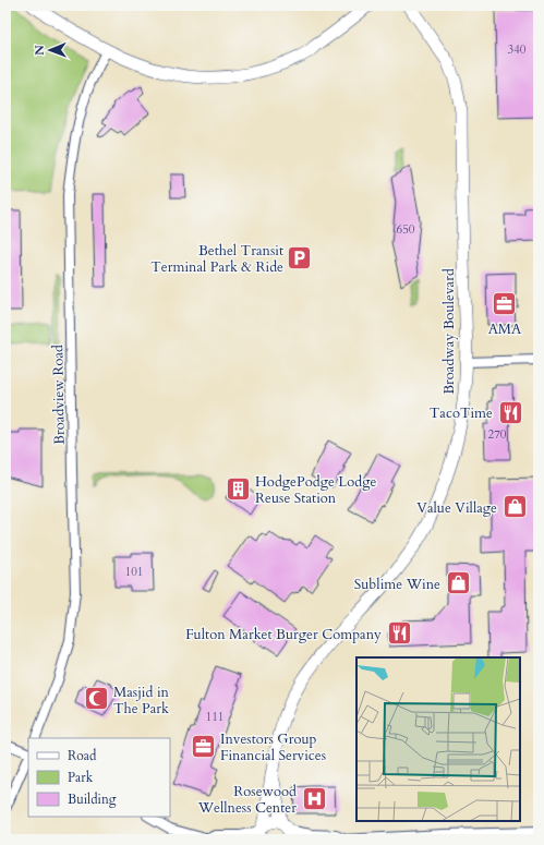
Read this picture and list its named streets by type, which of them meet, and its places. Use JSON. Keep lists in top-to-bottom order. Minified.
{"streets":{"street":["Broadway Boulevard","Broadview Road"]},"places":{"parking":["Bethel Transit Terminal Park & Ride"],"office":["AMA","Investors Group Financial Services"],"restaurant":["TacoTime","Fulton Market Burger Company"],"building":["HodgePodge Lodge Reuse Station"],"shop":["Value Village","Sublime Wine"],"mosque":["Masjid in The Park"],"hospital":["Rosewood Wellness Center"]},"house_numbers":["340","650","270","101","111"],"legend":["Road","Park","Building"],"north":"left"}
